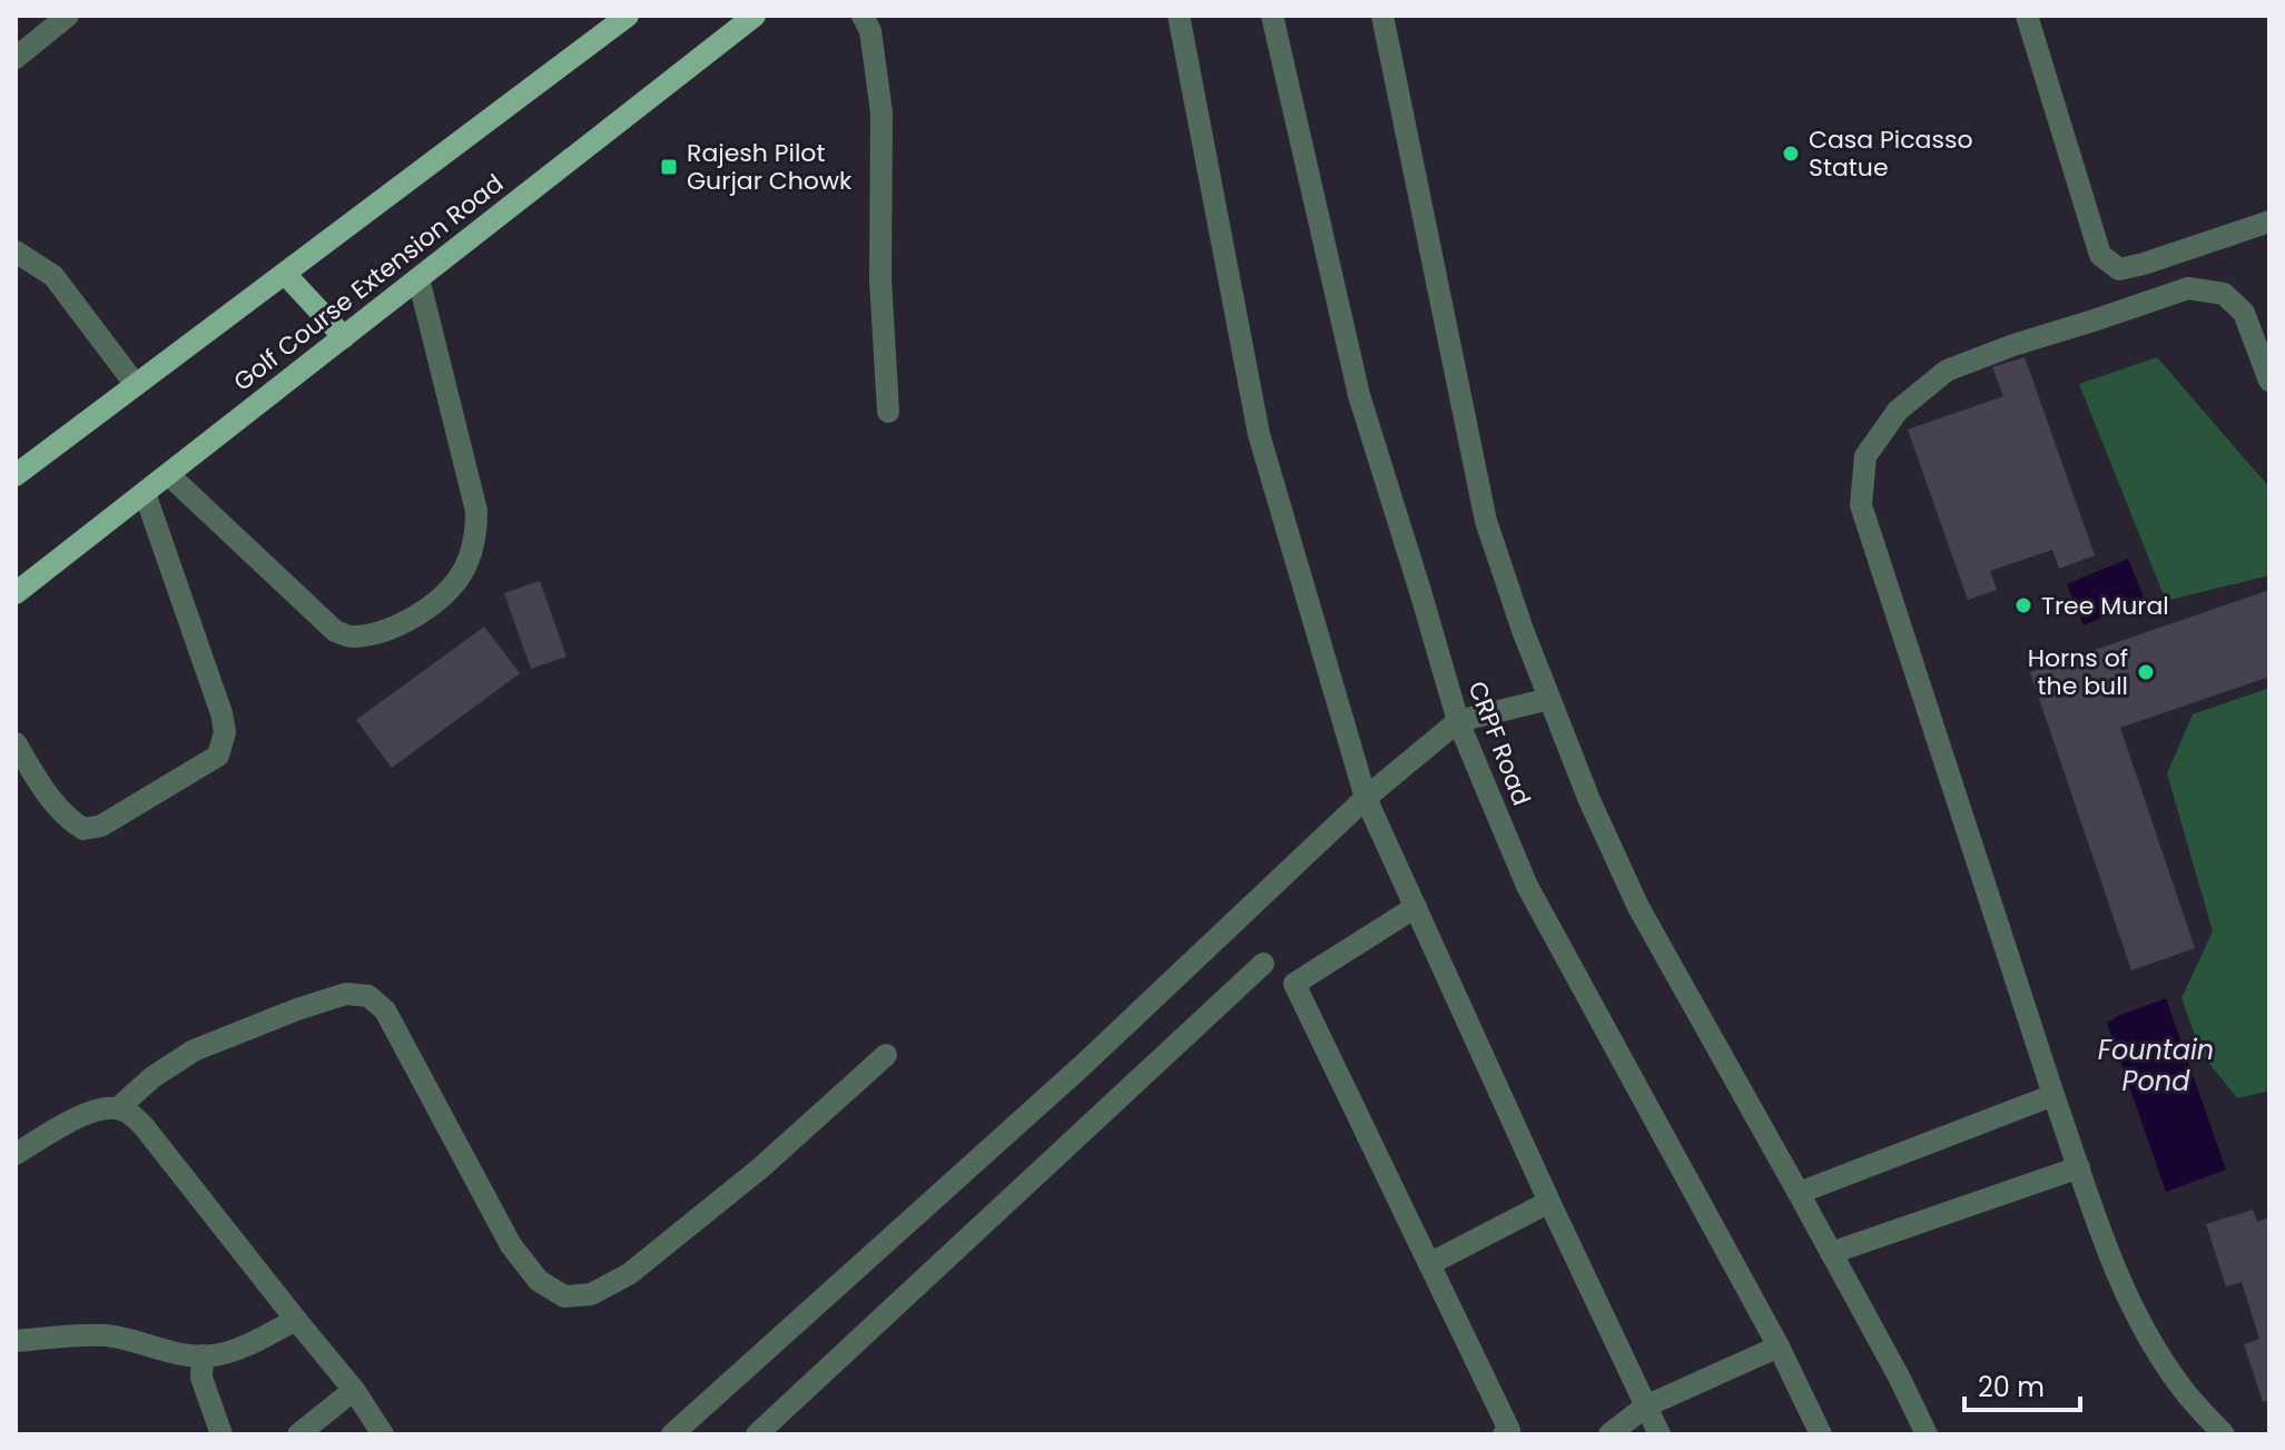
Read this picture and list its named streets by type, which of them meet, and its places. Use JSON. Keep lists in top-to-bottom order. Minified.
{"streets":{"main road":["Golf Course Extension Road"],"street":["CRPF Road"]},"water":["Fountain Pond"],"places":{"other":["Casa Picasso Statue","Tree Mural","Horns of the bull"],"transit":["Rajesh Pilot Gurjar Chowk"]},"scale_bar":"20 m"}
